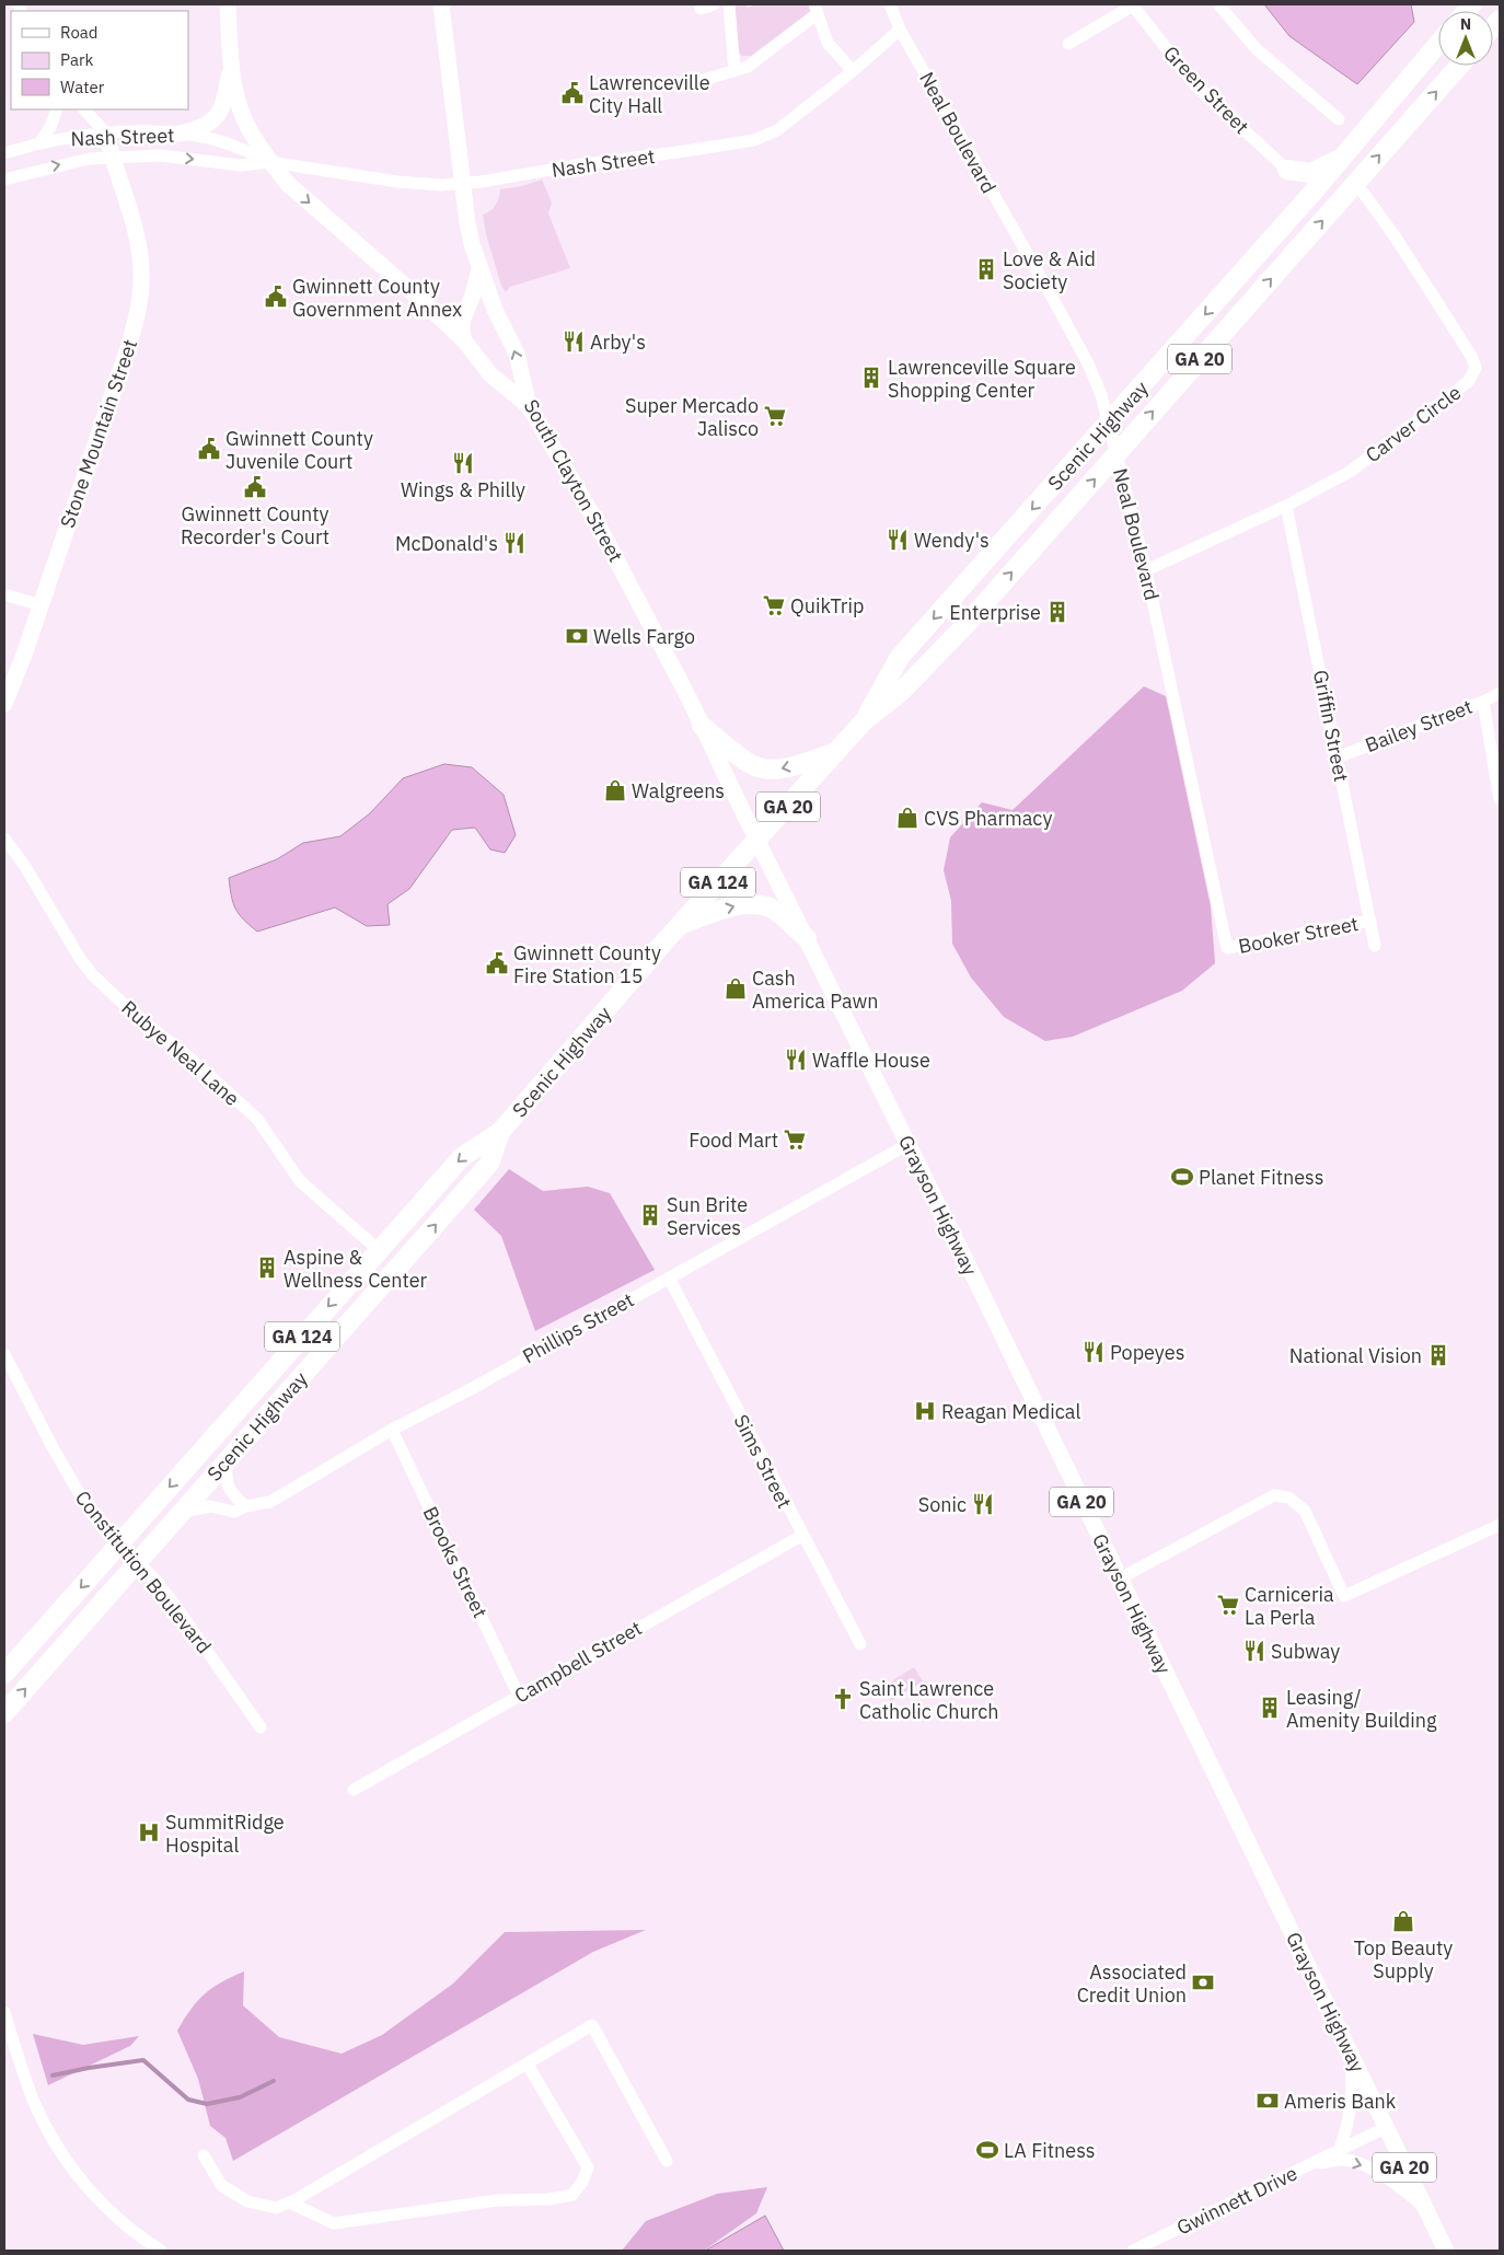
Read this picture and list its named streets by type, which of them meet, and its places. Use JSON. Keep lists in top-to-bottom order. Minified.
{"streets":{"highway":["GA 20","Scenic Highway","GA 124"],"main road":["Stone Mountain Street","South Clayton Street","Grayson Highway"],"street":["Green Street","Neal Boulevard","Nash Street","Carver Circle","Griffin Street","Bailey Street","Booker Street","Rubye Neal Lane","Phillips Street","Sims Street","Brooks Street","Constitution Boulevard","Campbell Street","Gwinnett Drive"]},"crossings":[["Neal Boulevard","Nash Street"],["Neal Boulevard","Carver Circle"],["Neal Boulevard","Scenic Highway"],["Neal Boulevard","Booker Street"],["Nash Street","Stone Mountain Street"],["Nash Street","South Clayton Street"],["Carver Circle","Scenic Highway"],["Carver Circle","Griffin Street"],["Scenic Highway","South Clayton Street"],["Scenic Highway","Rubye Neal Lane"],["Scenic Highway","Grayson Highway"],["Scenic Highway","Phillips Street"],["Scenic Highway","Constitution Boulevard"],["South Clayton Street","Grayson Highway"],["Griffin Street","Bailey Street"],["Griffin Street","Booker Street"],["Grayson Highway","Phillips Street"],["Grayson Highway","Gwinnett Drive"],["Phillips Street","Sims Street"],["Phillips Street","Brooks Street"],["Sims Street","Campbell Street"],["Brooks Street","Campbell Street"]],"places":{"public building":["Lawrenceville City Hall","Gwinnett County Government Annex","Gwinnett County Juvenile Court","Gwinnett County Recorder's Court","Gwinnett County Fire Station 15"],"building":["Love & Aid Society","Lawrenceville Square Shopping Center","Enterprise","Sun Brite Services","Aspine & Wellness Center","National Vision","Leasing/ Amenity Building"],"restaurant":["Arby's","Wings & Philly","Wendy's","McDonald's","Waffle House","Popeyes","Sonic","Subway"],"supermarket":["Super Mercado Jalisco","QuikTrip","Food Mart","Carniceria La Perla"],"bank":["Wells Fargo","Associated Credit Union","Ameris Bank"],"shop":["Walgreens","CVS Pharmacy","Cash America Pawn","Top Beauty Supply"],"sports":["Planet Fitness","LA Fitness"],"hospital":["Reagan Medical","SummitRidge Hospital"],"church":["Saint Lawrence Catholic Church"]},"legend":["Road","Park","Water"],"north":"top"}
